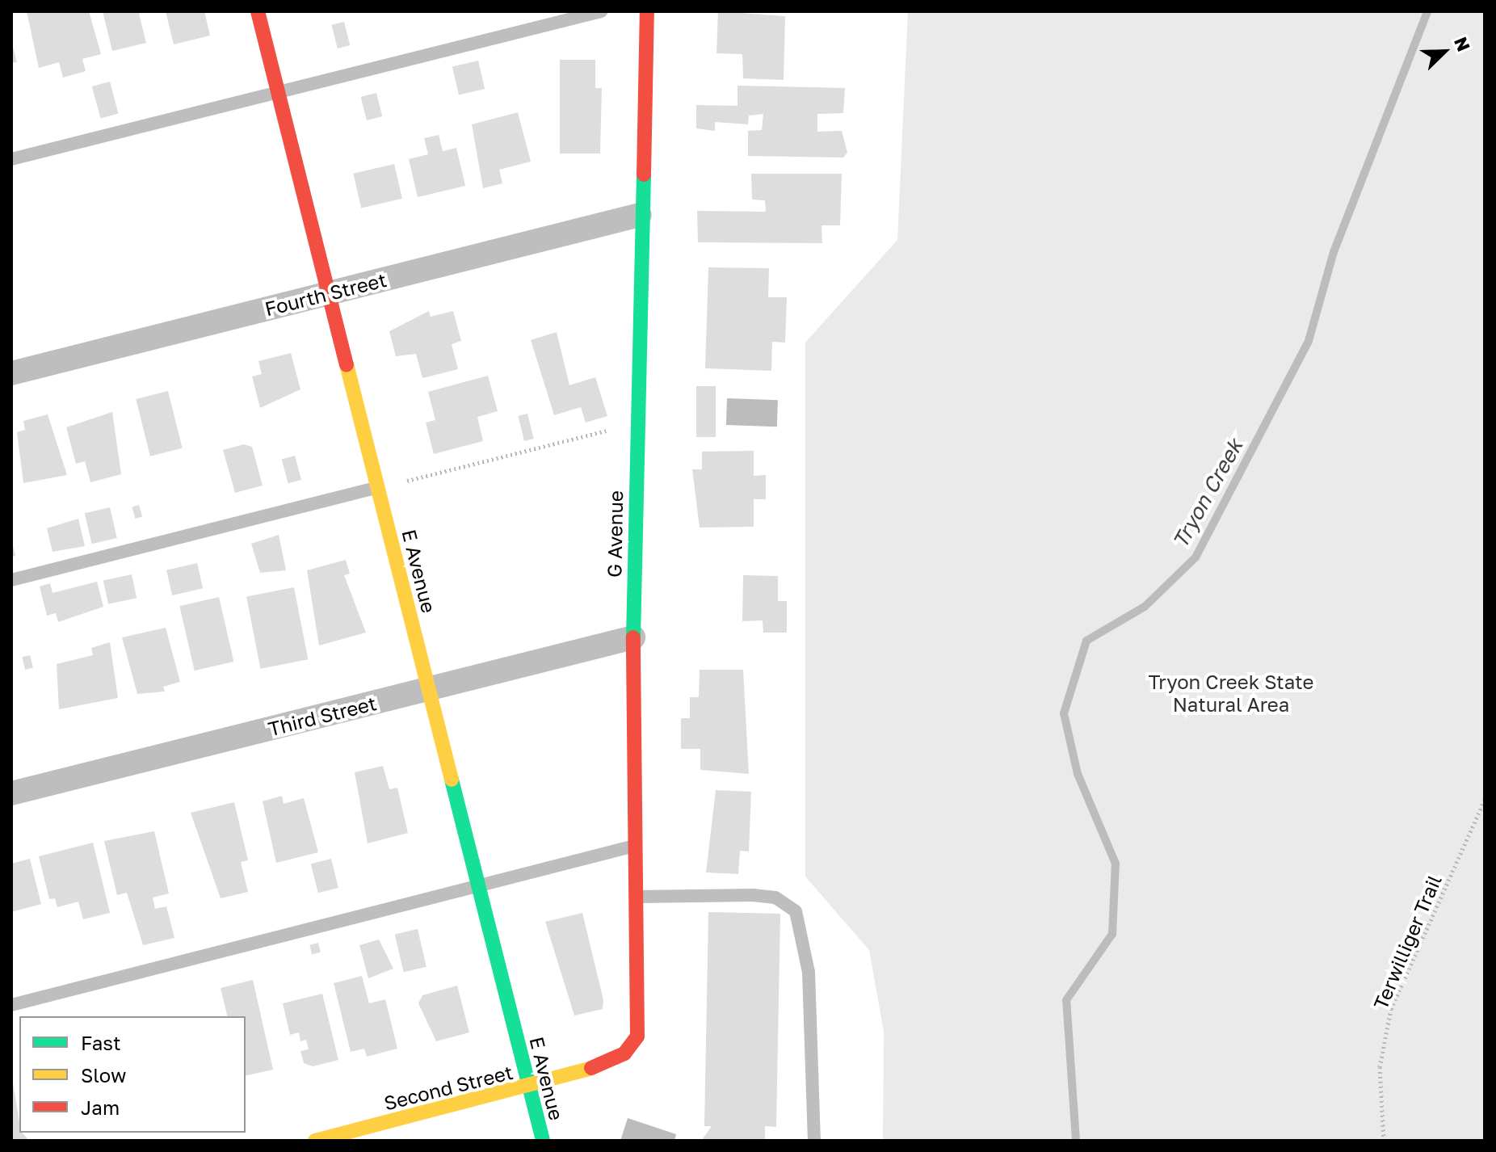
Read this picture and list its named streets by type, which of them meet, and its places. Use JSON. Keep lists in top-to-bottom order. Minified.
{"streets":{"street":["Fourth Street","G Avenue","E Avenue","Third Street","Second Street"],"path":["Terwilliger Trail"]},"crossings":[["Fourth Street","G Avenue"],["Fourth Street","E Avenue"],["G Avenue","Third Street"],["G Avenue","Second Street"],["E Avenue","Third Street"],["E Avenue","Second Street"]],"water":["Tryon Creek"],"parks":["Tryon Creek State Natural Area"],"legend":["Fast","Slow","Jam"],"north":"top right"}
